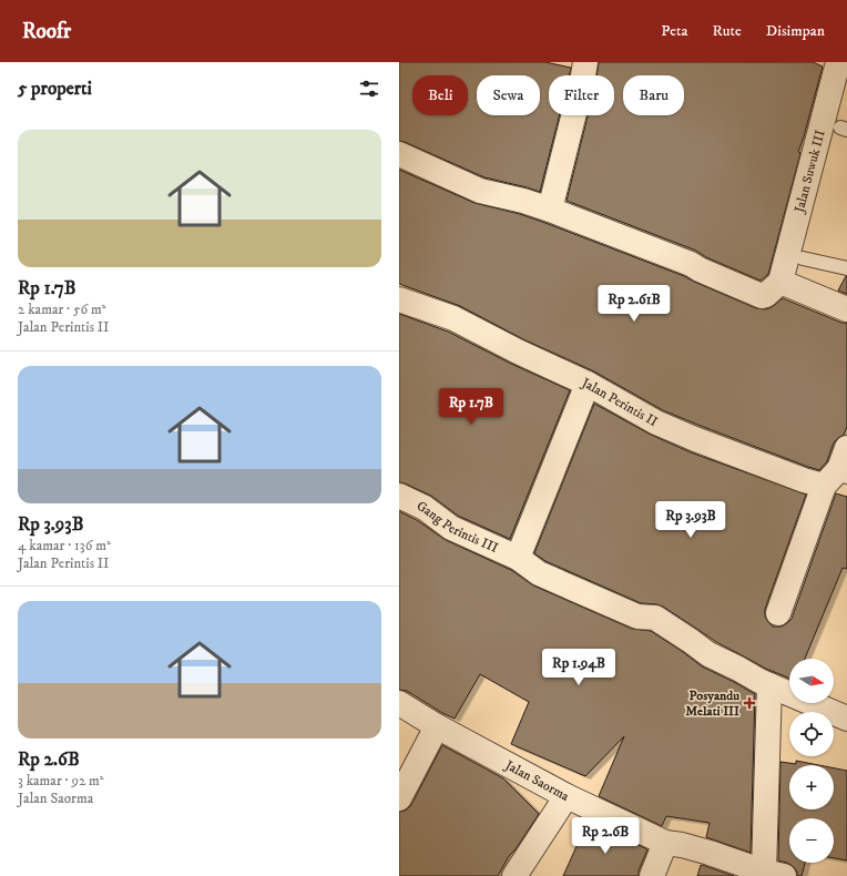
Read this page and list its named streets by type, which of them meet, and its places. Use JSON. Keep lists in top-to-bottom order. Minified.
{"streets":{"street":["Jalan Suwuk III","Jalan Perintis II","Gang Perintis III","Jalan Saorma"]},"places":{"health":["Posyandu Melati III"]},"north":"right","page":{"header":"Roofr","nav":["Peta","Rute","Disimpan"],"heading":"5 properti","chip":["Beli","Sewa","Filter","Baru"],"list":[{"name":"Rp 1.7B","note":"2 kamar · 56 m² · Jalan Perintis II"},{"name":"Rp 3.93B","note":"4 kamar · 136 m² · Jalan Perintis II"},{"name":"Rp 2.6B","note":"3 kamar · 92 m² · Jalan Saorma"}],"price":["Rp 2.61B","Rp 1.7B","Rp 3.93B","Rp 1.94B","Rp 2.6B"],"map_buttons":["+","−"]}}
